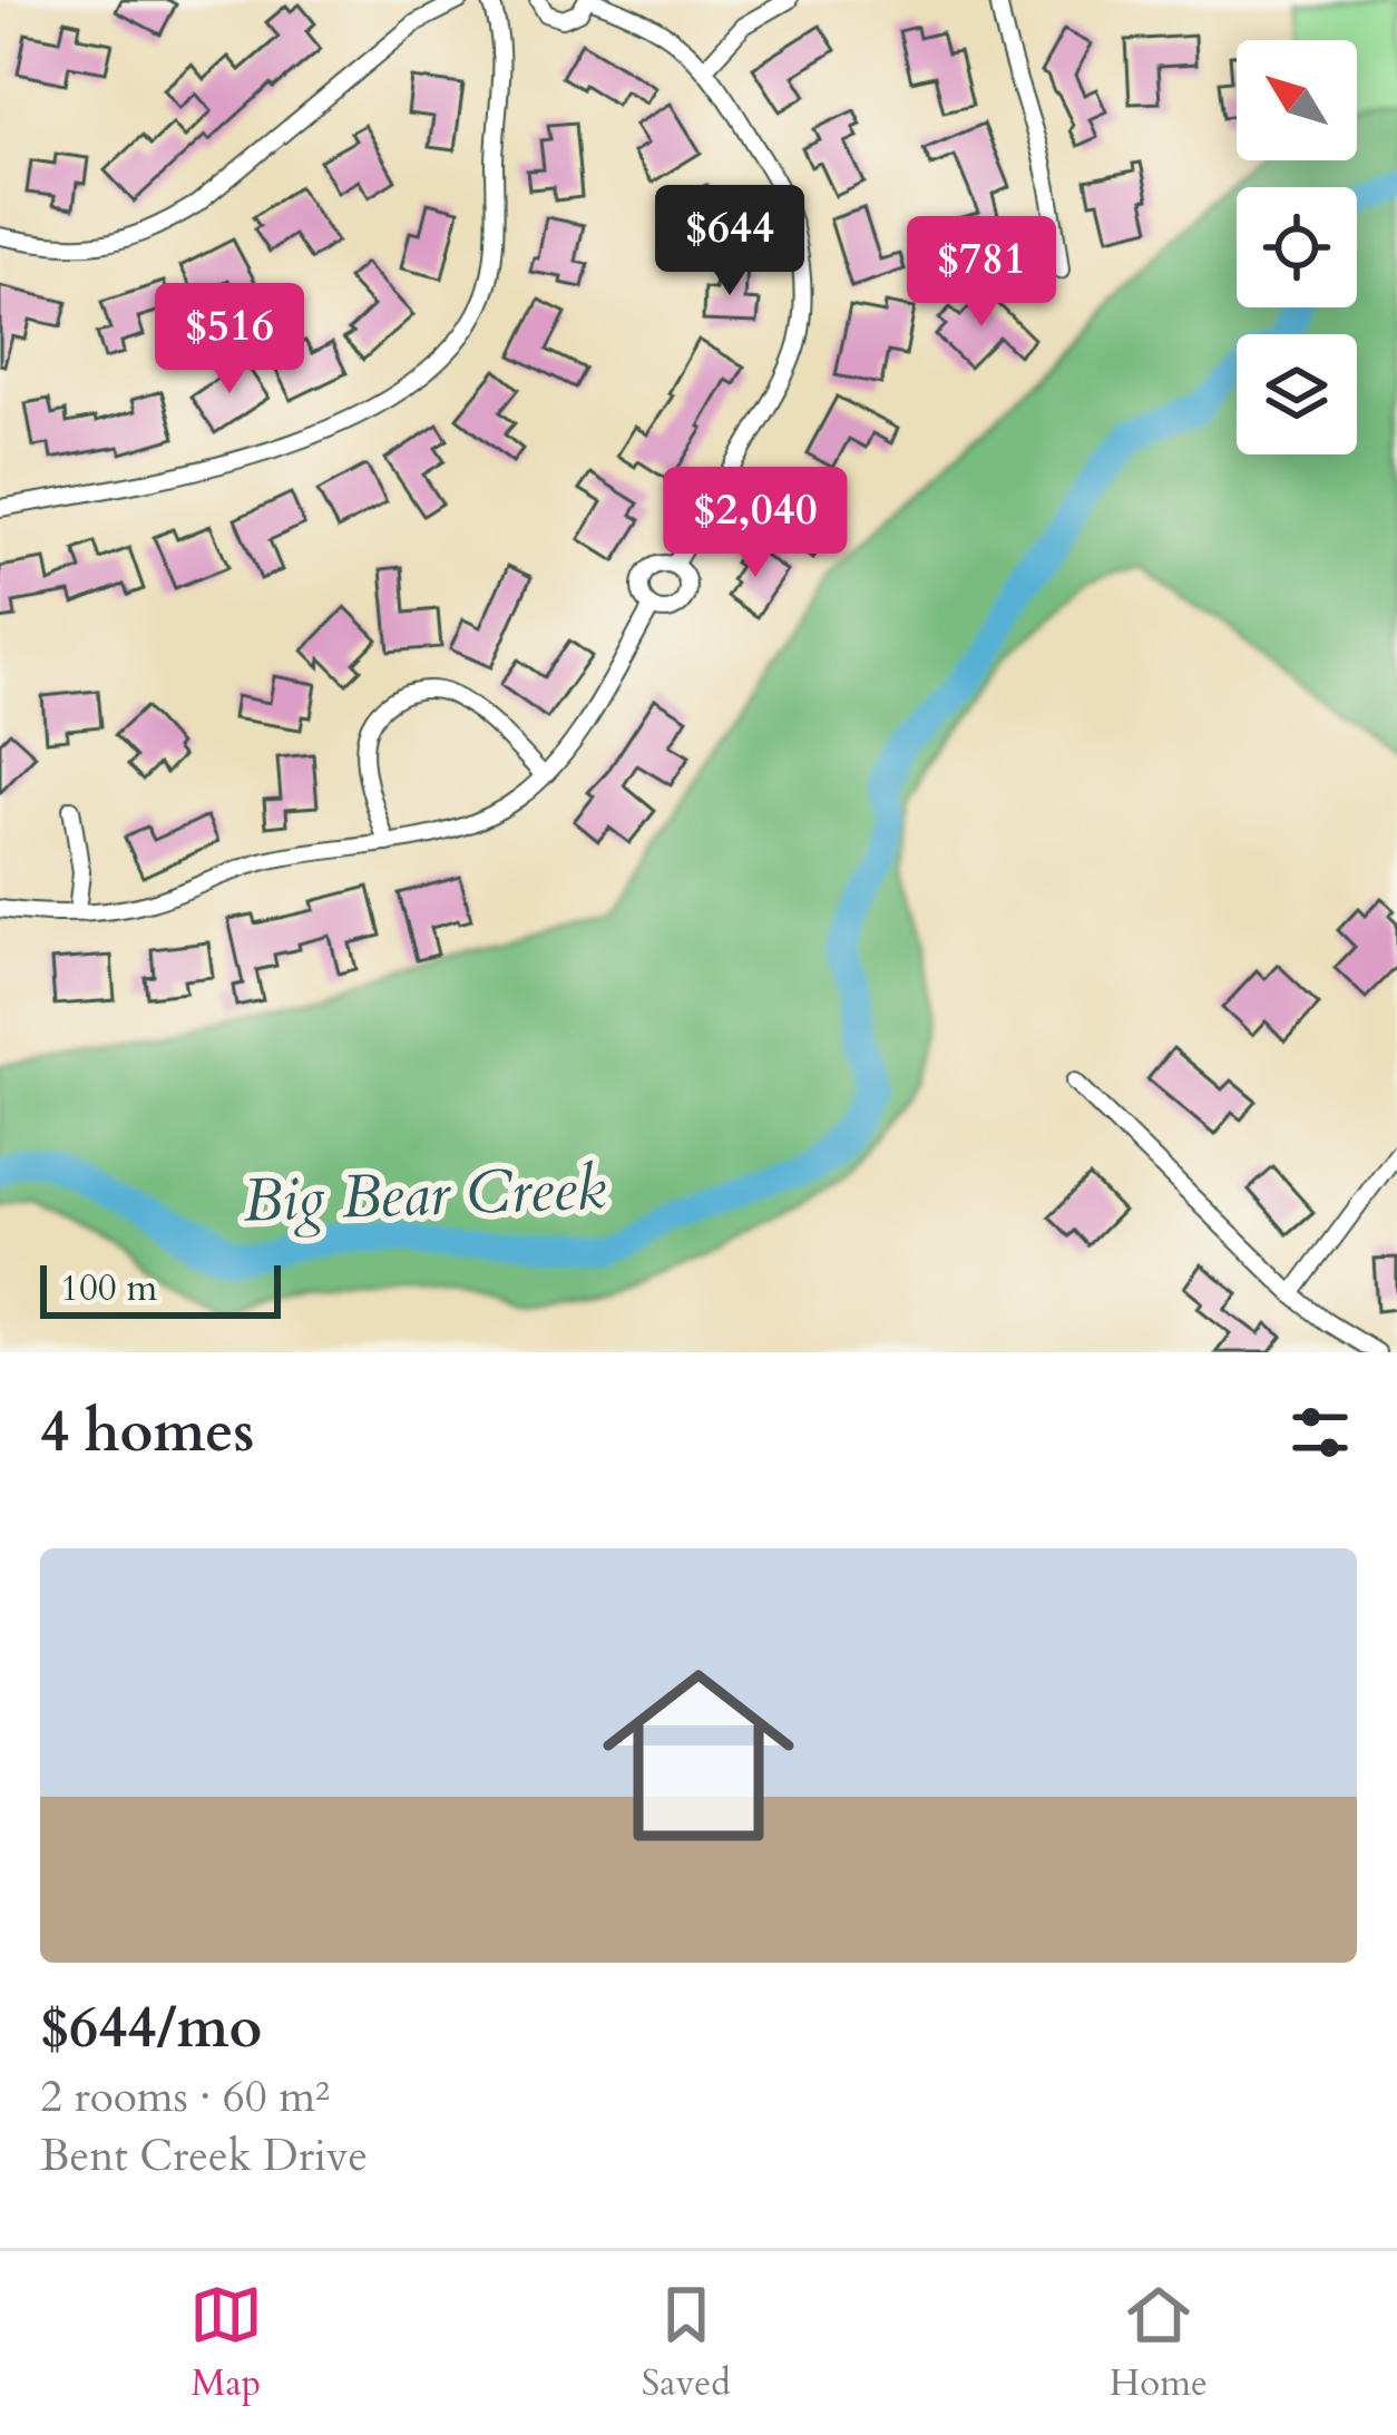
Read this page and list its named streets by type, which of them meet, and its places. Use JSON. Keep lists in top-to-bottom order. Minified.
{"water":["Big Bear Creek"],"scale_bar":"100 m","north":"top left","page":{"price":["$644","$781","$516","$2,040"],"scale":"100 m","heading":"4 homes","list":[{"name":"$644/mo","note":"2 rooms · 60 m² · Bent Creek Drive"}],"tabs":["Map","Saved","Home"]}}
